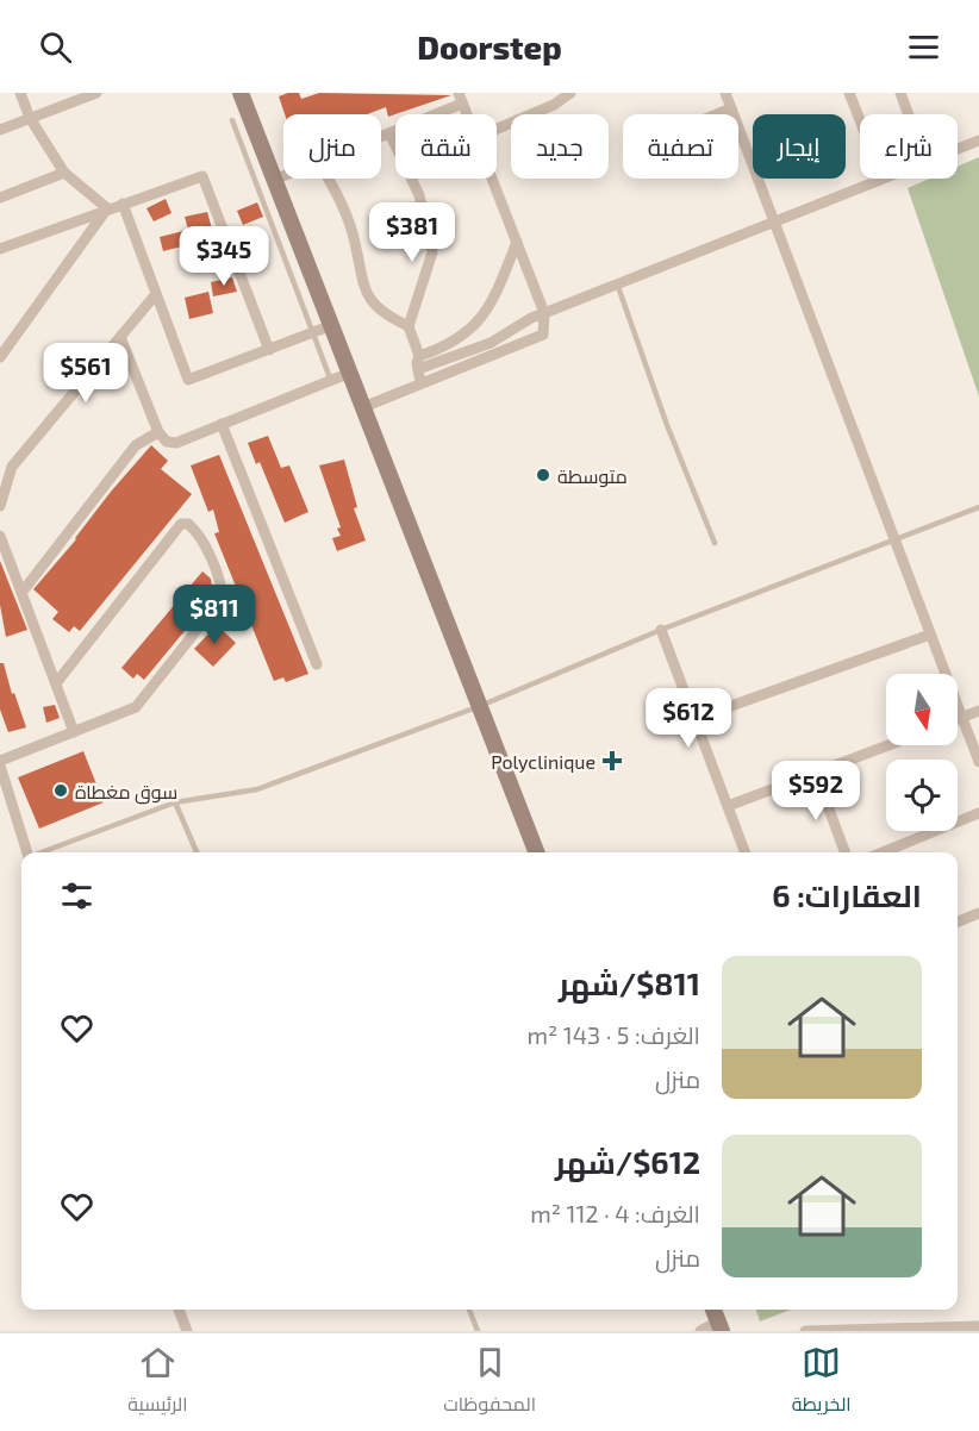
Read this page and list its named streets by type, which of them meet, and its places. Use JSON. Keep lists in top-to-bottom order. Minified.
{"places":{"other":["متوسطة","سوق مغطاة"],"health":["Polyclinique"]},"north":"bottom","page":{"header":"Doorstep","chip":["شراء","إيجار","تصفية","جديد","شقة","منزل"],"price":["$381","$345","$561","$811","$612","$592"],"heading":"العقارات: 6","list":[{"name":"$811/شهر","note":"الغرف: 5 · 143 m² · منزل"},{"name":"$612/شهر","note":"الغرف: 4 · 112 m² · منزل"}],"tabs":["الخريطة","المحفوظات","الرئيسية"]}}
